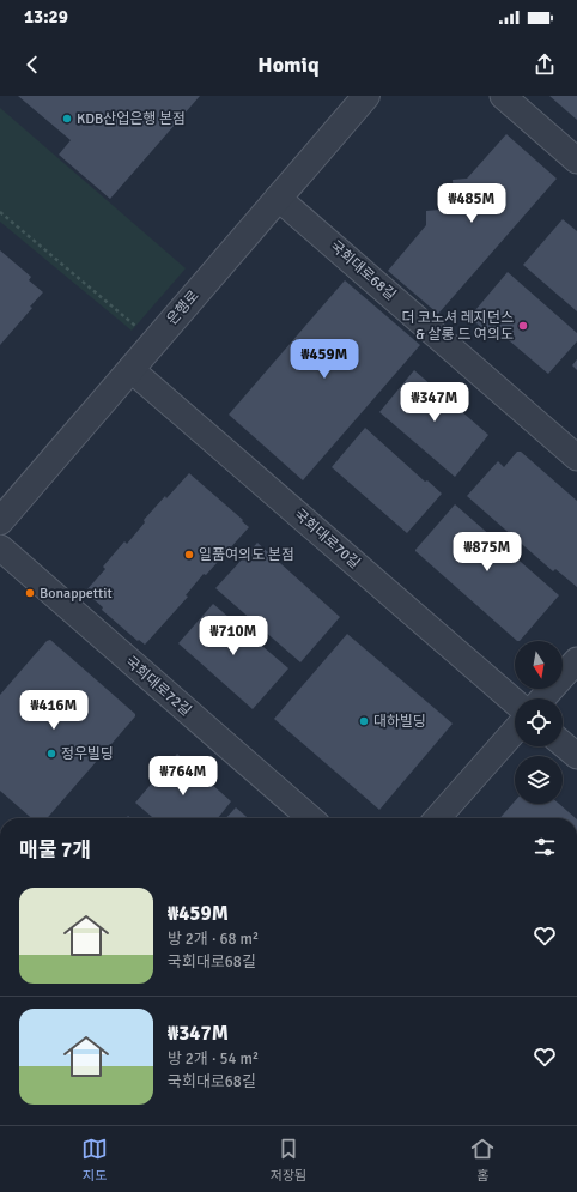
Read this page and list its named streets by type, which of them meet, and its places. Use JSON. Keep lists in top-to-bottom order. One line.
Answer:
{"streets":{"street":["국회대로68길","은행로","국회대로70길","국회대로72길"]},"crossings":[["국회대로68길","은행로"],["은행로","국회대로70길"]],"places":["KDB산업은행 본점","더 코노셔 레지던스 & 살롱 드 여의도","일품여의도 본점","Bonappettit","대하빌딩","정우빌딩"],"north":"bottom","page":{"status":"13:29","header":"Homiq","price":["₩485M","₩459M","₩347M","₩875M","₩710M","₩416M","₩764M"],"heading":"매물 7개","list":[{"name":"₩459M","note":"방 2개 · 68 m² · 국회대로68길"},{"name":"₩347M","note":"방 2개 · 54 m² · 국회대로68길"}],"tabs":["지도","저장됨","홈"]}}
